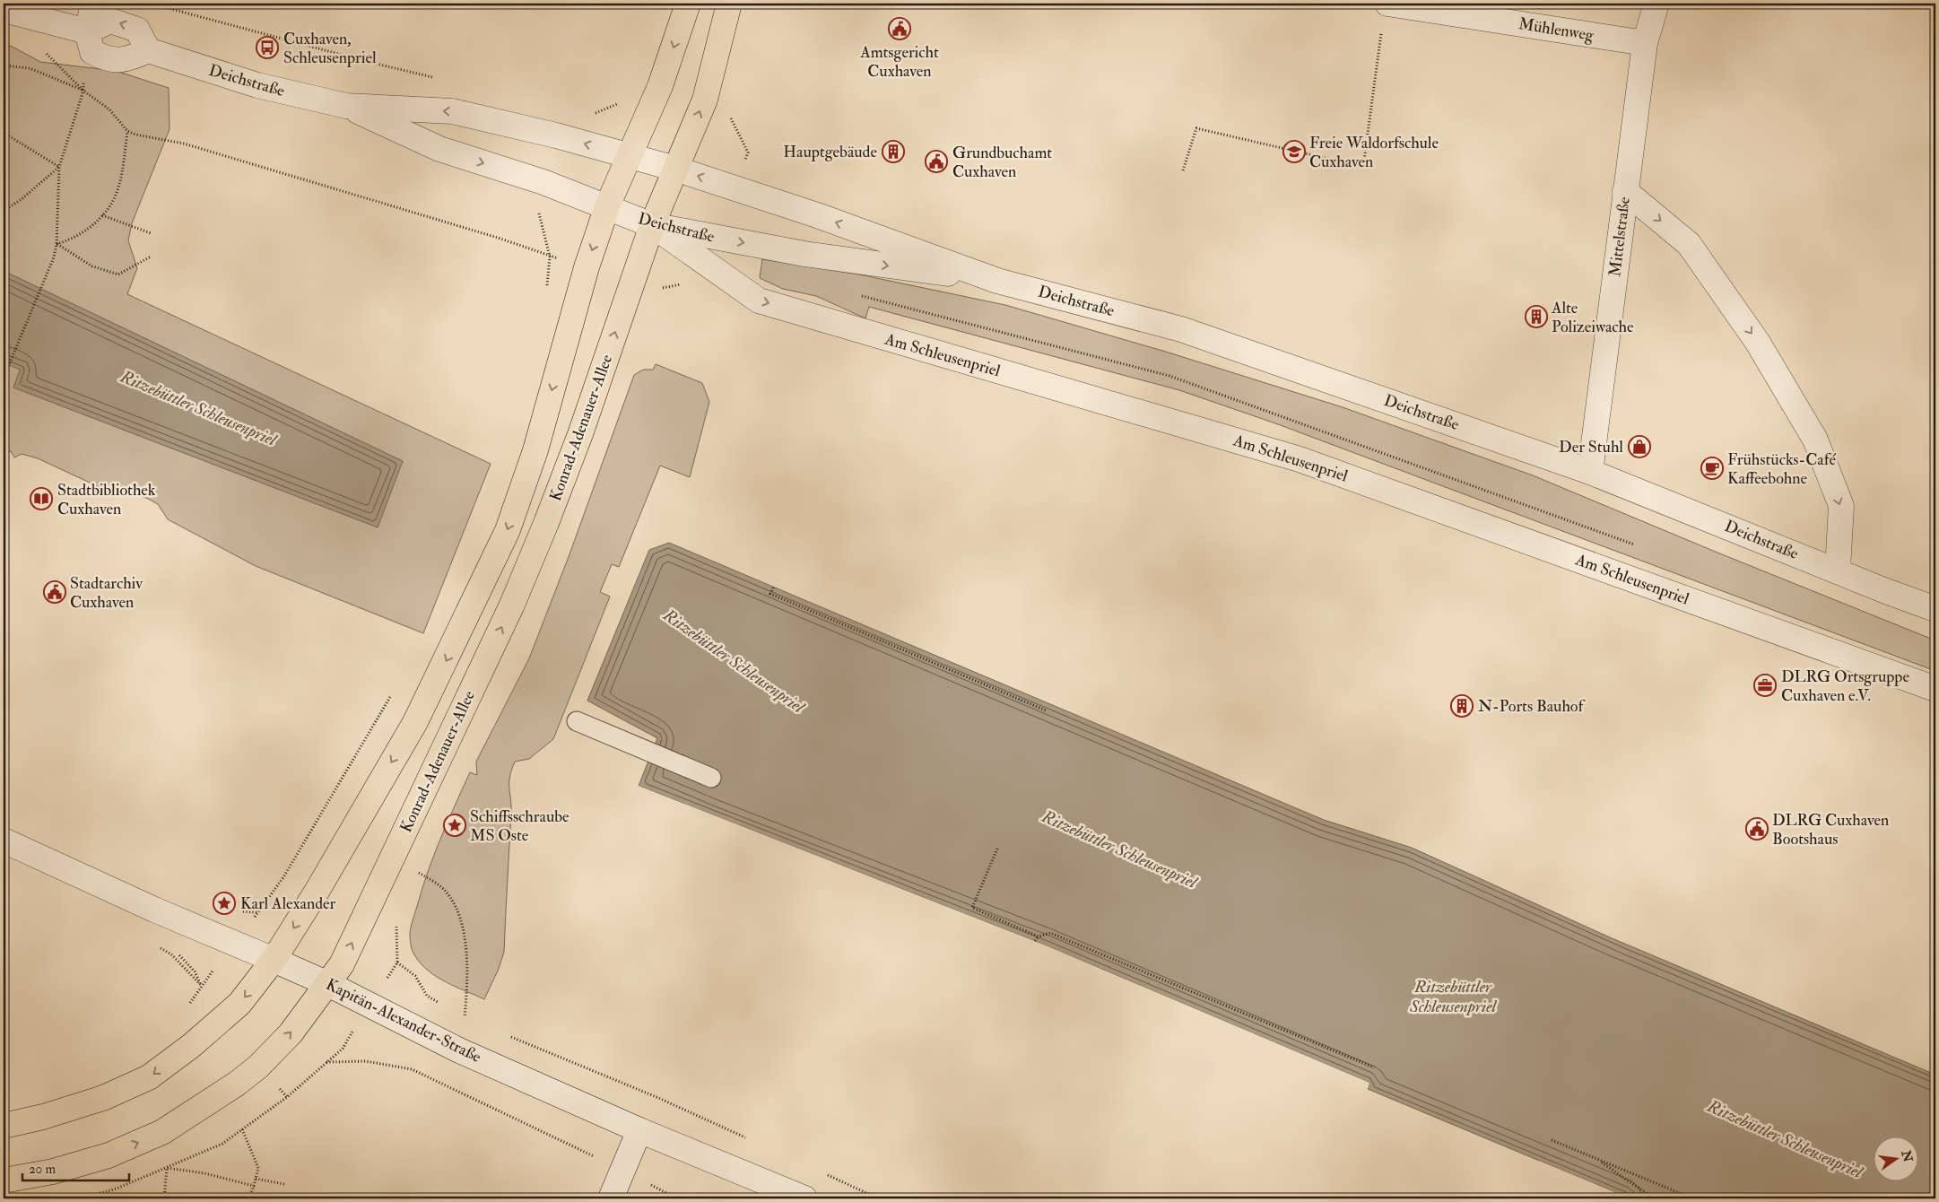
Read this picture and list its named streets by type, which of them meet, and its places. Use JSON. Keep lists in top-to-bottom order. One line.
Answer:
{"streets":{"main road":["Konrad-Adenauer-Allee"],"street":["Mühlenweg","Deichstraße","Mittelstraße","Am Schleusenpriel","Kapitän-Alexander-Straße"]},"crossings":[["Mühlenweg","Mittelstraße"],["Deichstraße","Mittelstraße"],["Deichstraße","Am Schleusenpriel"],["Deichstraße","Konrad-Adenauer-Allee"],["Am Schleusenpriel","Konrad-Adenauer-Allee"],["Konrad-Adenauer-Allee","Kapitän-Alexander-Straße"]],"one_way":["Am Schleusenpriel"],"water":["Ritzebüttler Schleusenpriel"],"places":{"public building":["Amtsgericht Cuxhaven","Grundbuchamt Cuxhaven","Stadtarchiv Cuxhaven","DLRG Cuxhaven Bootshaus"],"bus stop":["Cuxhaven, Schleusenpriel"],"building":["Hauptgebäude","Alte Polizeiwache","N-Ports Bauhof"],"school or university":["Freie Waldorfschule Cuxhaven"],"shop":["Der Stuhl"],"cafe":["Frühstücks-Café Kaffeebohne"],"library":["Stadtbibliothek Cuxhaven"],"office":["DLRG Ortsgruppe Cuxhaven e.V."],"place":["Schiffsschraube MS Oste","Karl Alexander"]},"scale_bar":"20 m","north":"right"}
